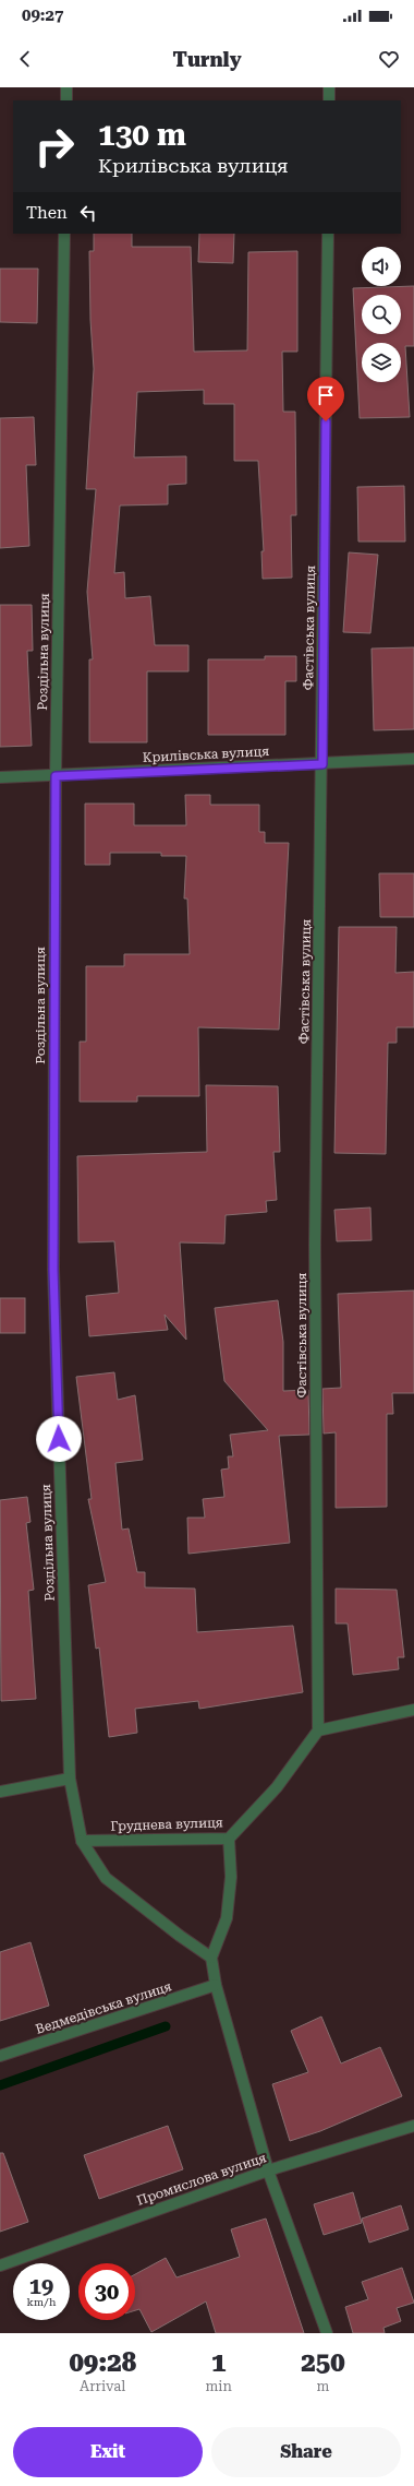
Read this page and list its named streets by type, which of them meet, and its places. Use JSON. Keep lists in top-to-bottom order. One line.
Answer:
{"streets":{"street":["Фастівська вулиця","Роздільна вулиця","Крилівська вулиця","Груднева вулиця","Ведмедівська вулиця","Промислова вулиця"]},"crossings":[["Фастівська вулиця","Крилівська вулиця"],["Фастівська вулиця","Груднева вулиця"],["Роздільна вулиця","Крилівська вулиця"]],"page":{"status":"09:27","header":"Turnly","turn":["130 m","Крилівська вулиця"],"then":"Then","speed":"19 km/h","limit":"30","eta":["09:28","Arrival","1","min","250","m"],"buttons":["Exit","Share"]}}
